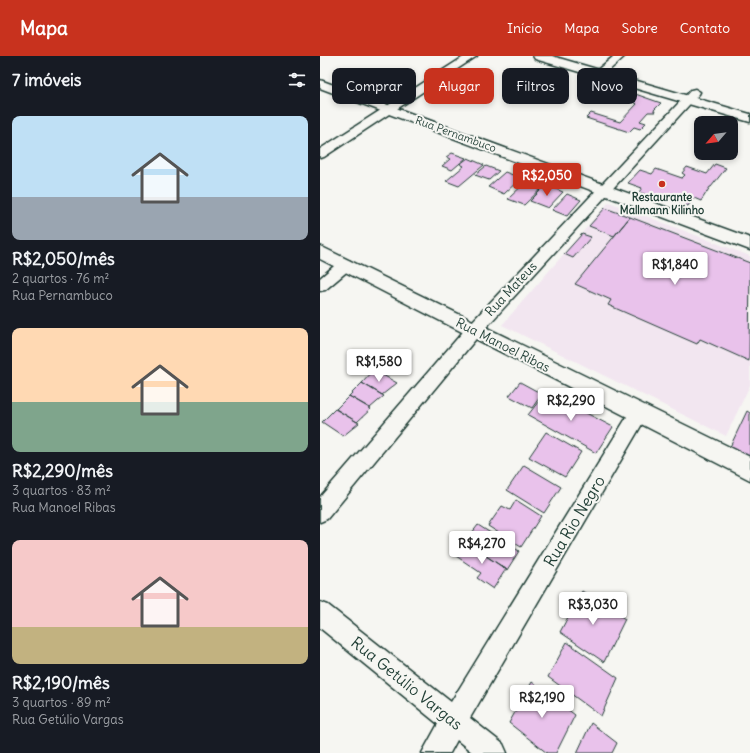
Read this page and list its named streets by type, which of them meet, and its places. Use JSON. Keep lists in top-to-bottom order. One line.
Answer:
{"streets":{"street":["Rua Pernambuco","Rua Mateus","Rua Manoel Ribas","Rua Rio Negro","Rua Getúlio Vargas"]},"crossings":[["Rua Pernambuco","Rua Mateus"],["Rua Mateus","Rua Manoel Ribas"],["Rua Manoel Ribas","Rua Rio Negro"],["Rua Rio Negro","Rua Getúlio Vargas"]],"places":["Restaurante Mallmann Kilinho"],"north":"bottom left","page":{"header":"Mapa","nav":["Início","Mapa","Sobre","Contato"],"heading":"7 imóveis","chip":["Comprar","Alugar","Filtros","Novo"],"list":[{"name":"R$2,050/mês","note":"2 quartos · 76 m² · Rua Pernambuco"},{"name":"R$2,290/mês","note":"3 quartos · 83 m² · Rua Manoel Ribas"},{"name":"R$2,190/mês","note":"3 quartos · 89 m² · Rua Getúlio Vargas"}],"price":["R$2,050","R$1,840","R$1,580","R$2,290","R$4,270","R$3,030","R$2,190"]}}
